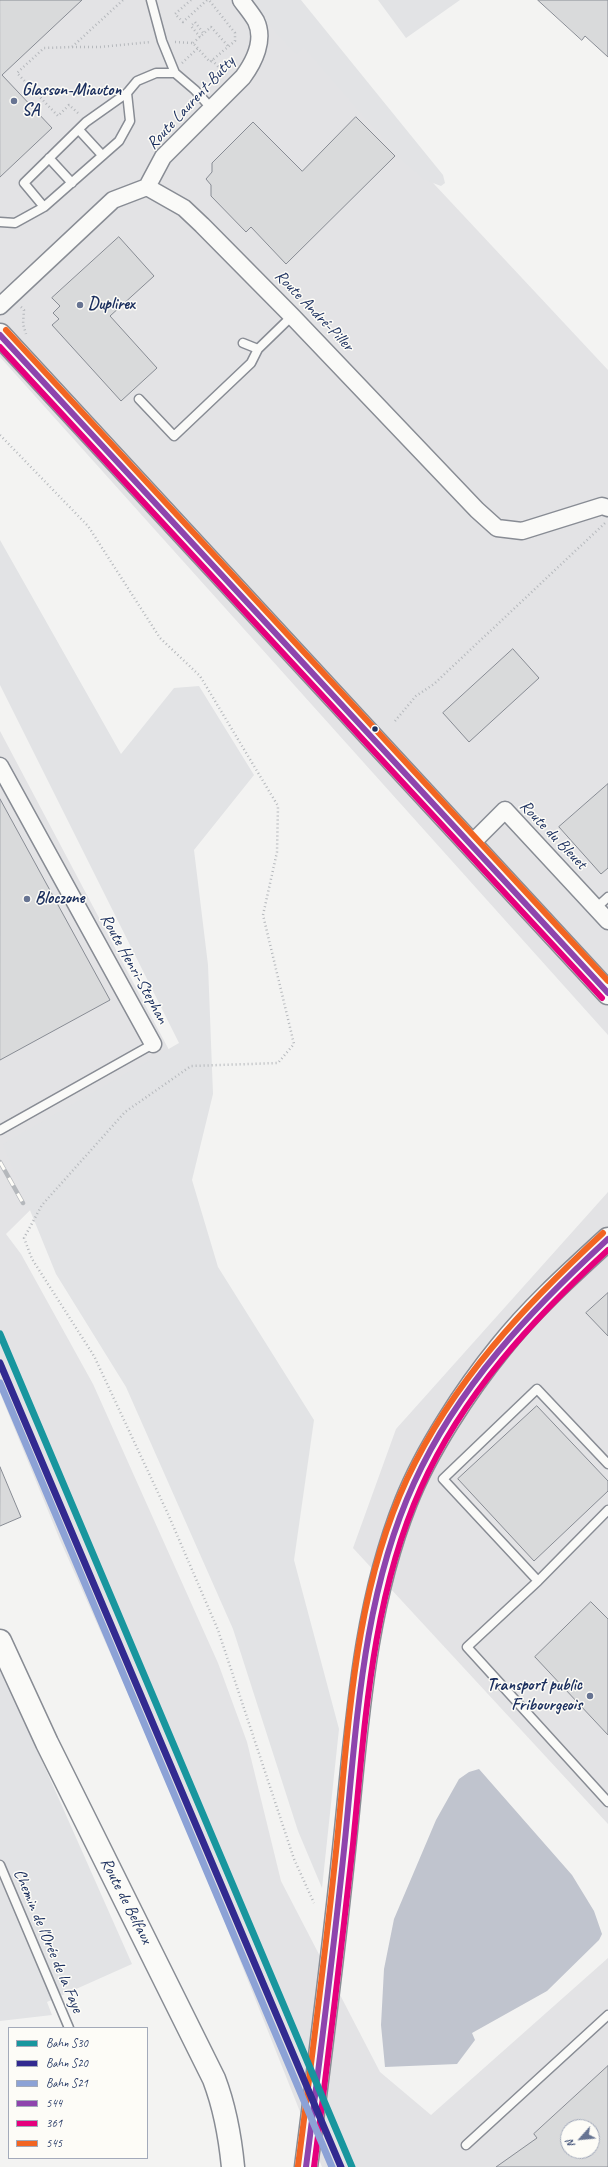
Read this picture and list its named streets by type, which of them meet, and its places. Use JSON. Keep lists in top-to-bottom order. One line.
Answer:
{"streets":{"main road":["Route de Belfaux"],"street":["Route Laurent-Butty","Route André-Piller","Route du Bleuet","Route Henri-Stephan"],"lane":["Chemin de l'Orée de la Faye"]},"crossings":[["Route Laurent-Butty","Route André-Piller"]],"places":["Glasson-Miauton SA","Duplirex","Bloczone","Transport public Fribourgeois"],"lines":["transit line 545","transit line 544","transit line 361","rail line S30","rail line S20","rail line S21"],"legend":["Bahn S30","Bahn S20","Bahn S21","544","361","545"],"north":"bottom left"}
